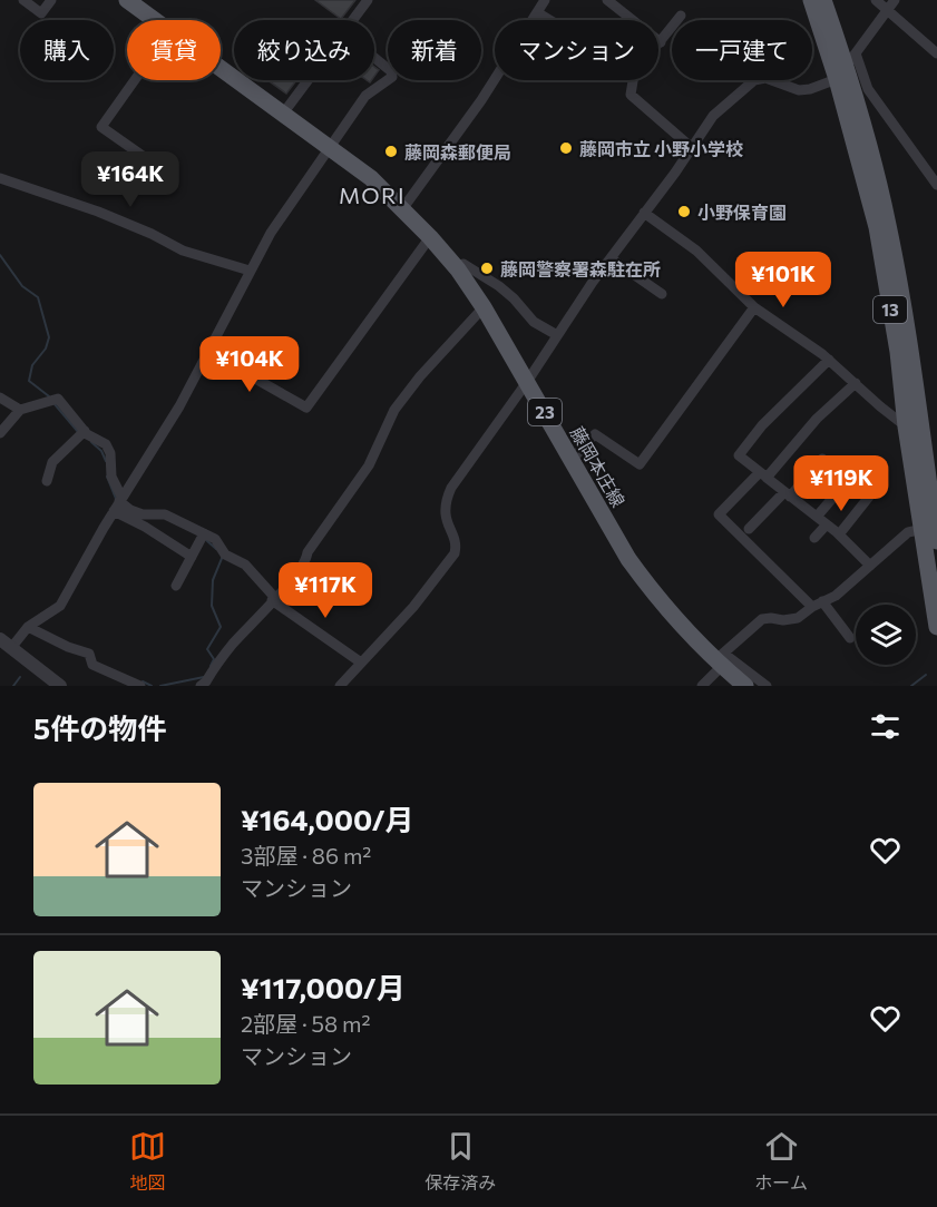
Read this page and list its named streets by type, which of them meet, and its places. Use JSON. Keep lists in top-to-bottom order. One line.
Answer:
{"streets":{"main road":["13","23","藤岡本庄線"]},"districts":["MORI"],"places":["藤岡市立 小野小学校","藤岡森郵便局","小野保育園","藤岡警察署森駐在所"],"page":{"chip":["購入","賃貸","絞り込み","新着","マンション","一戸建て"],"price":["¥164K","¥101K","¥104K","¥119K","¥117K"],"heading":"5件の物件","list":[{"name":"¥164,000/月","note":"3部屋 · 86 m² · マンション"},{"name":"¥117,000/月","note":"2部屋 · 58 m² · マンション"}],"tabs":["地図","保存済み","ホーム"]}}
